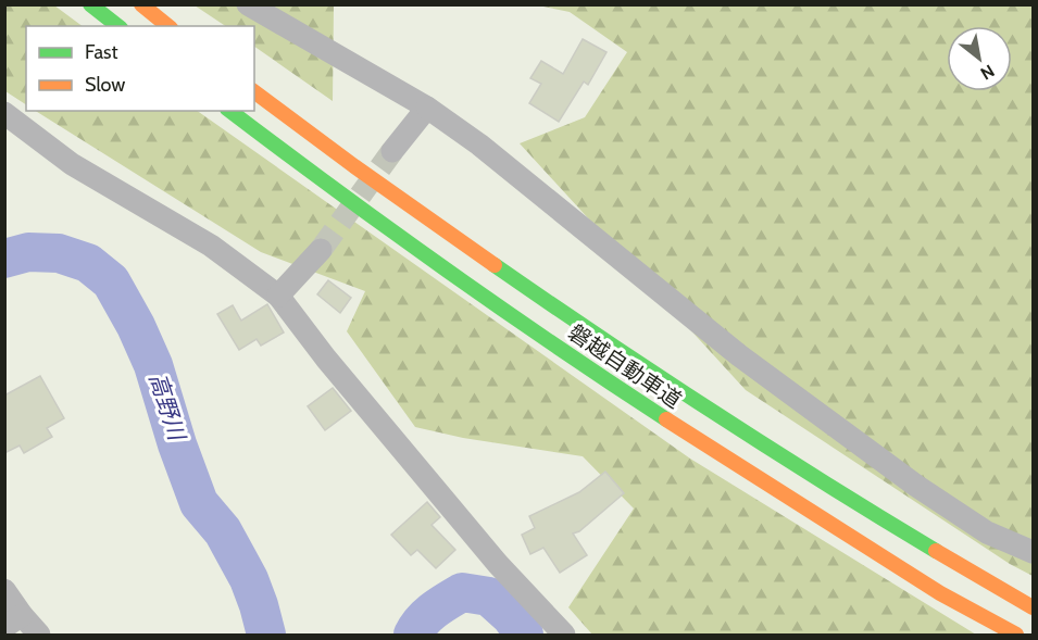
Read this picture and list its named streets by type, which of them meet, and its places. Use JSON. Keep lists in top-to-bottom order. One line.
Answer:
{"streets":{"highway":["磐越自動車道"]},"water":["高野川"],"legend":["Fast","Slow"],"north":"bottom right"}
